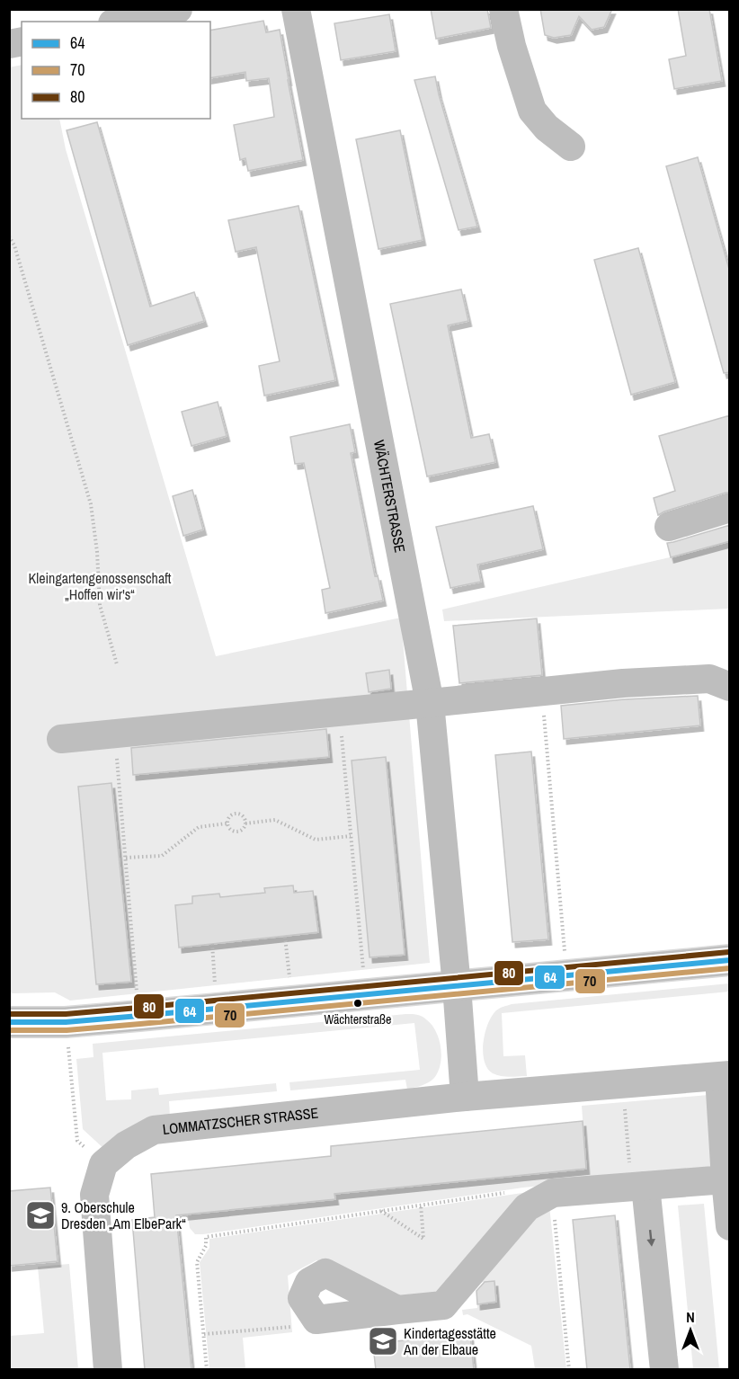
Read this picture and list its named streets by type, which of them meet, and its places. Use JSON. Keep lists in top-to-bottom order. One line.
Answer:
{"streets":{"street":["WÄCHTERSTRASSE","LOMMATZSCHER STRASSE"]},"parks":["Kleingartengenossenschaft „Hoffen wir's“"],"places":{"other":["Wächterstraße"],"school or university":["9. Oberschule Dresden „Am ElbePark“","Kindertagesstätte An der Elbaue"]},"lines":["transit line 80","transit line 64","transit line 70"],"legend":["64","70","80"],"north":"top"}
